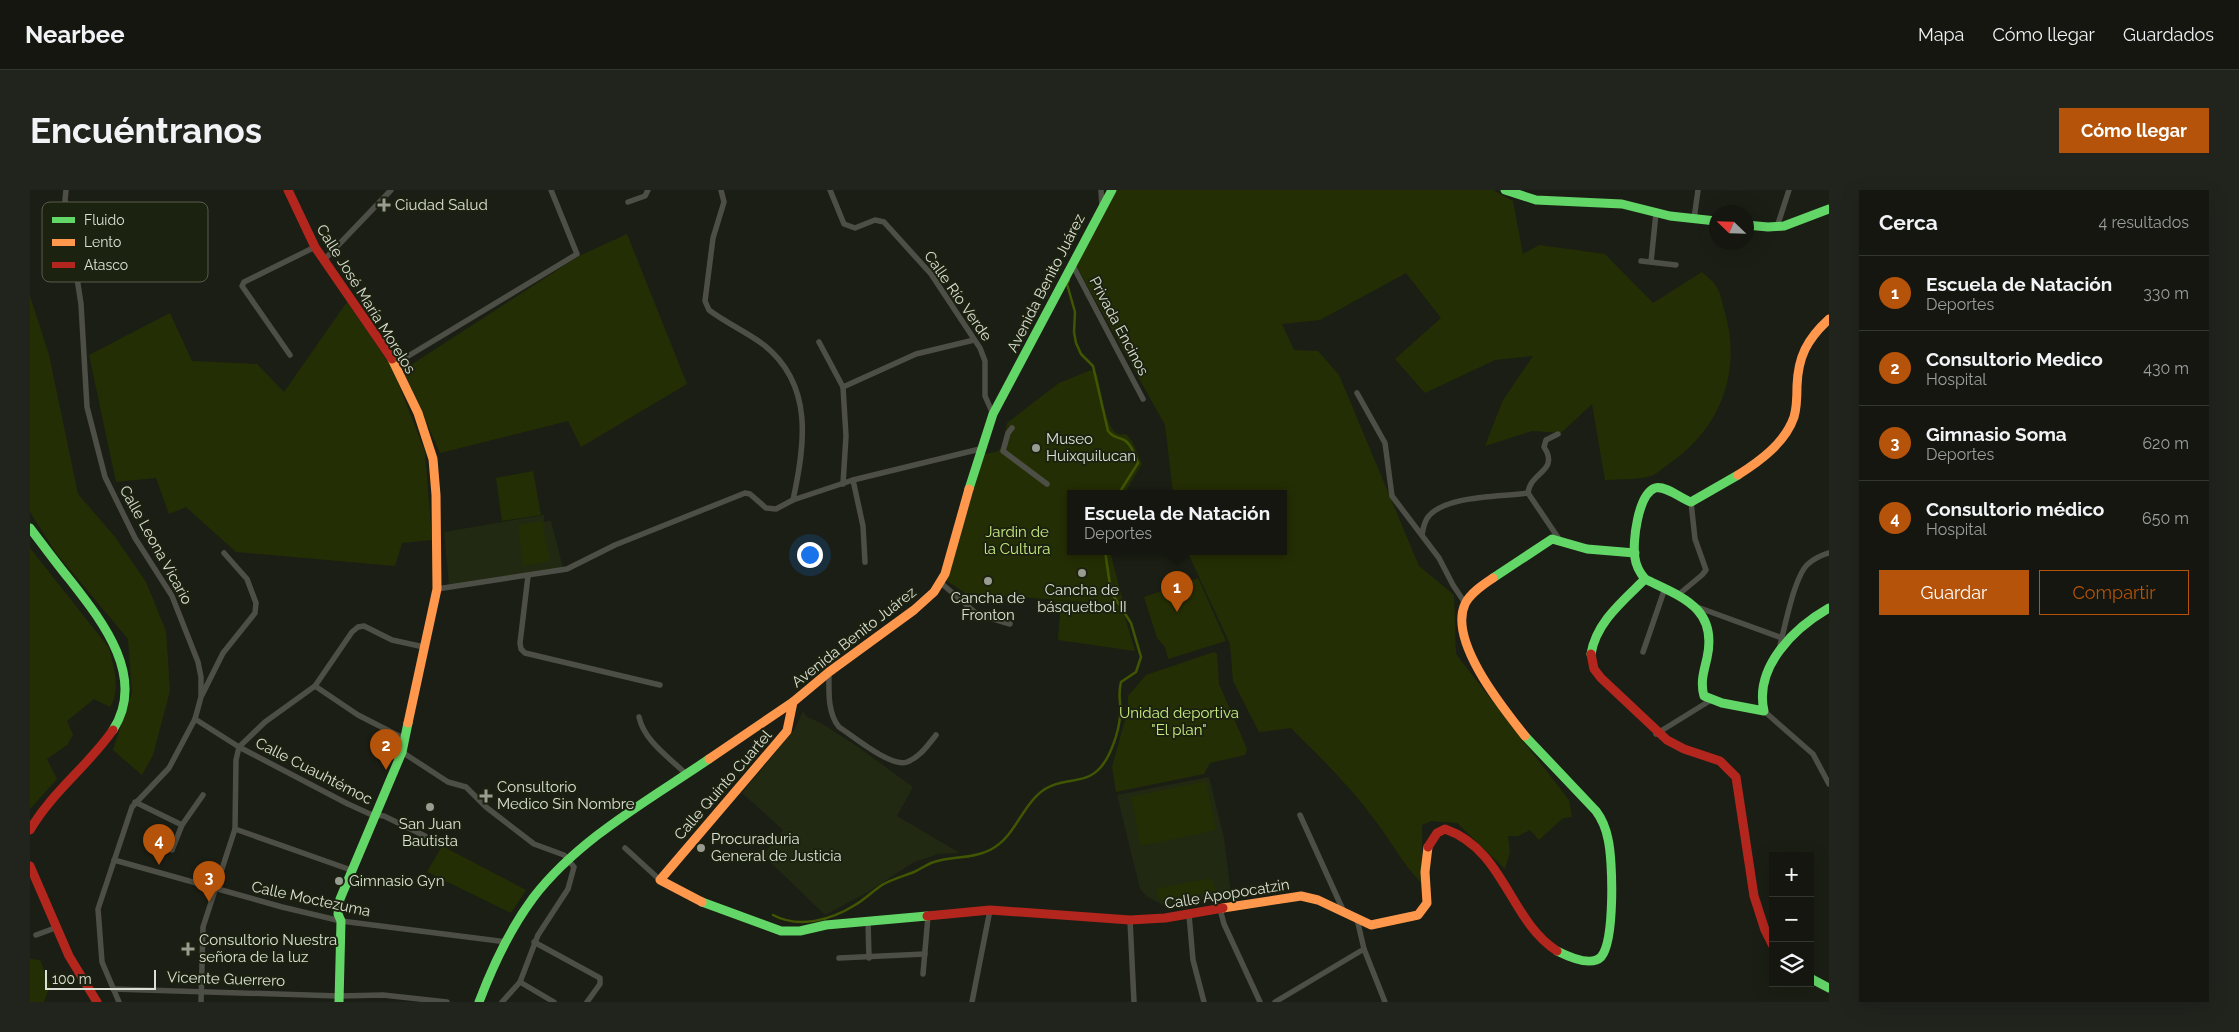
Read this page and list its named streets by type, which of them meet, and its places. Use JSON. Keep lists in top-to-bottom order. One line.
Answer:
{"streets":{"main road":["Avenida Benito Juárez","Calle José María Morelos","Calle Quinto Cuartel","Calle Apopocatzin"],"street":["Calle Río Verde","Privada Encinos","Calle Leona Vicario","Calle Cuauhtémoc","Calle Moctezuma","Vicente Guerrero"]},"crossings":[["Avenida Benito Juárez","Calle Río Verde"],["Avenida Benito Juárez","Privada Encinos"],["Avenida Benito Juárez","Calle Quinto Cuartel"],["Avenida Benito Juárez","Calle Moctezuma"],["Calle José María Morelos","Calle Cuauhtémoc"],["Calle José María Morelos","Calle Moctezuma"],["Calle José María Morelos","Vicente Guerrero"],["Calle Leona Vicario","Calle Cuauhtémoc"],["Calle Leona Vicario","Calle Moctezuma"],["Calle Leona Vicario","Vicente Guerrero"],["Calle Quinto Cuartel","Calle Apopocatzin"]],"parks":["Jardin de la Cultura","Unidad deportiva \"El plan\""],"places":{"health":["Ciudad Salud","Consultorio Medico Sin Nombre","Consultorio Nuestra señora de la luz"],"other":["Museo Huixquilucan","Cancha de básquetbol II","Cancha de Fronton","San Juan Bautista","Procuraduria General de Justicia","Gimnasio Gyn"]},"legend":["Fluido","Lento","Atasco"],"scale_bar":"100 m","north":"top left","page":{"header":"Nearbee","nav":["Mapa","Cómo llegar","Guardados"],"buttons":["Cómo llegar",["Guardar","Compartir"]],"title":"Encuéntranos","heading":["Cerca","4 resultados"],"list":[{"mark":"1","name":"Escuela de Natación","note":"Deportes","value":"330 m"},{"mark":"2","name":"Consultorio Medico","note":"Hospital","value":"430 m"},{"mark":"3","name":"Gimnasio Soma","note":"Deportes","value":"620 m"},{"mark":"4","name":"Consultorio médico","note":"Hospital","value":"650 m"}],"popup":["Escuela de Natación","Deportes"],"pins":["1","2","4","3"],"map_buttons":["+","−"],"scale":"100 m"}}
